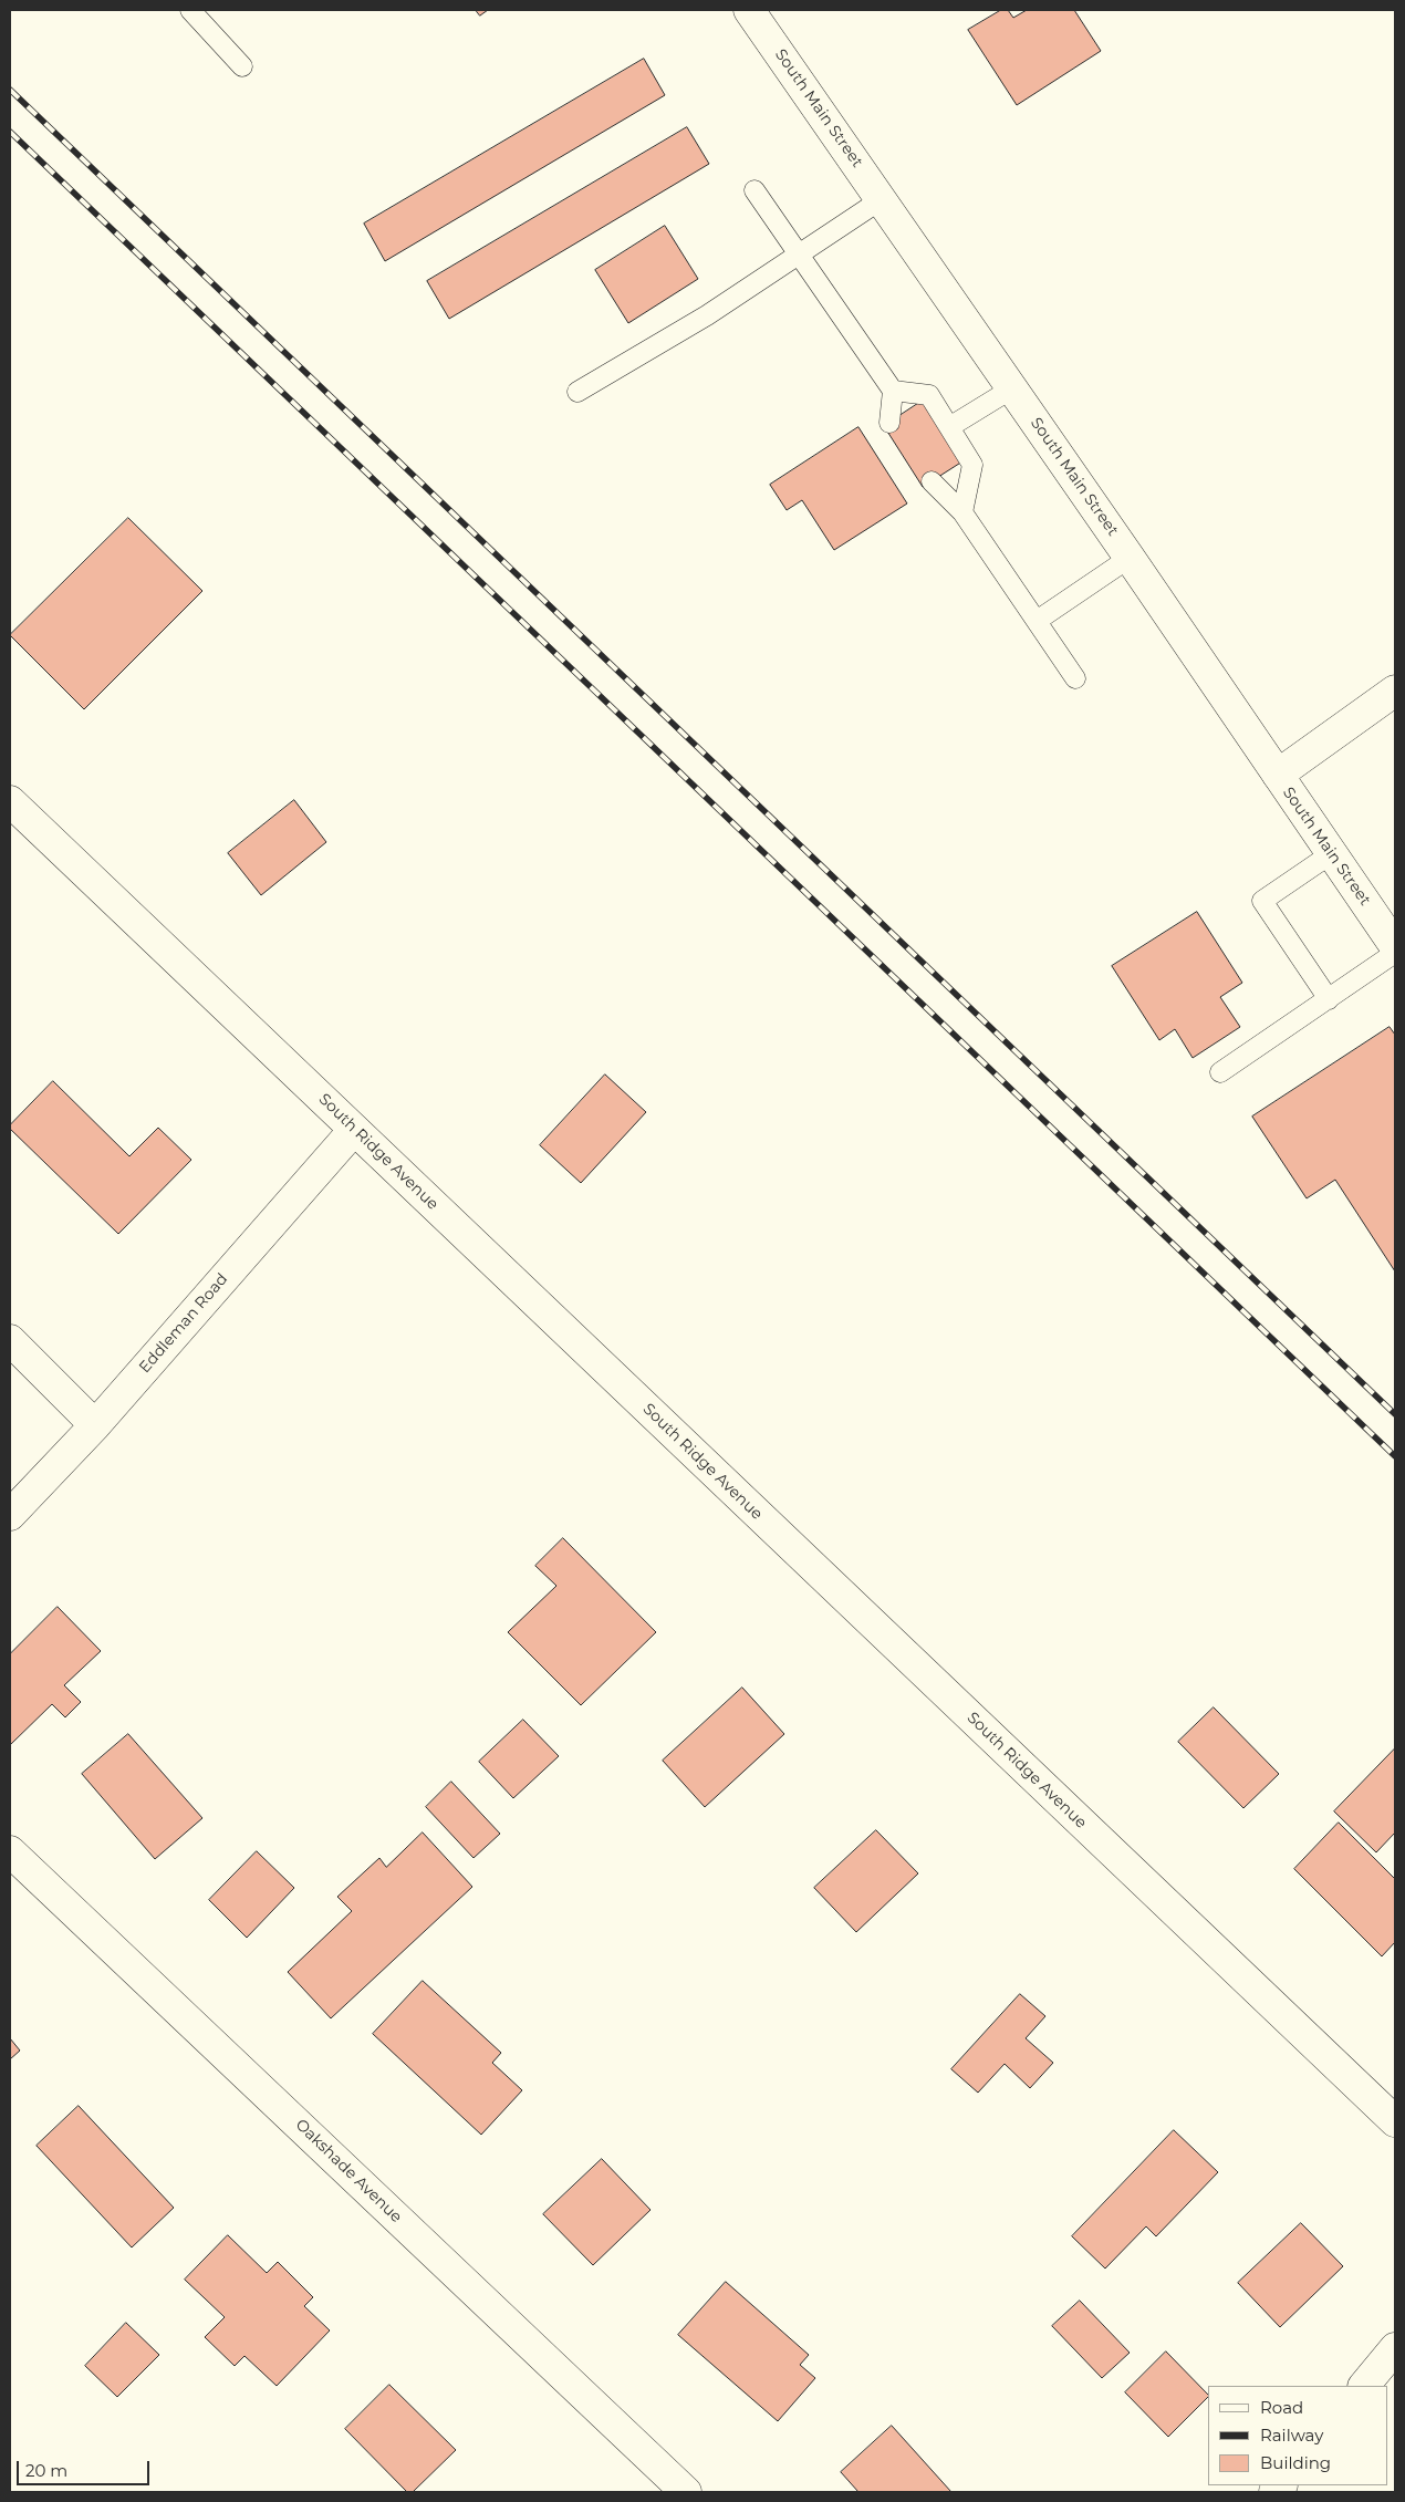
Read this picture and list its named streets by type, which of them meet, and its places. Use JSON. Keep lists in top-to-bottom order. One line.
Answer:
{"streets":{"street":["South Main Street","South Ridge Avenue","Eddleman Road","Oakshade Avenue"]},"crossings":[["South Ridge Avenue","Eddleman Road"]],"legend":["Road","Railway","Building"],"scale_bar":"20 m"}
